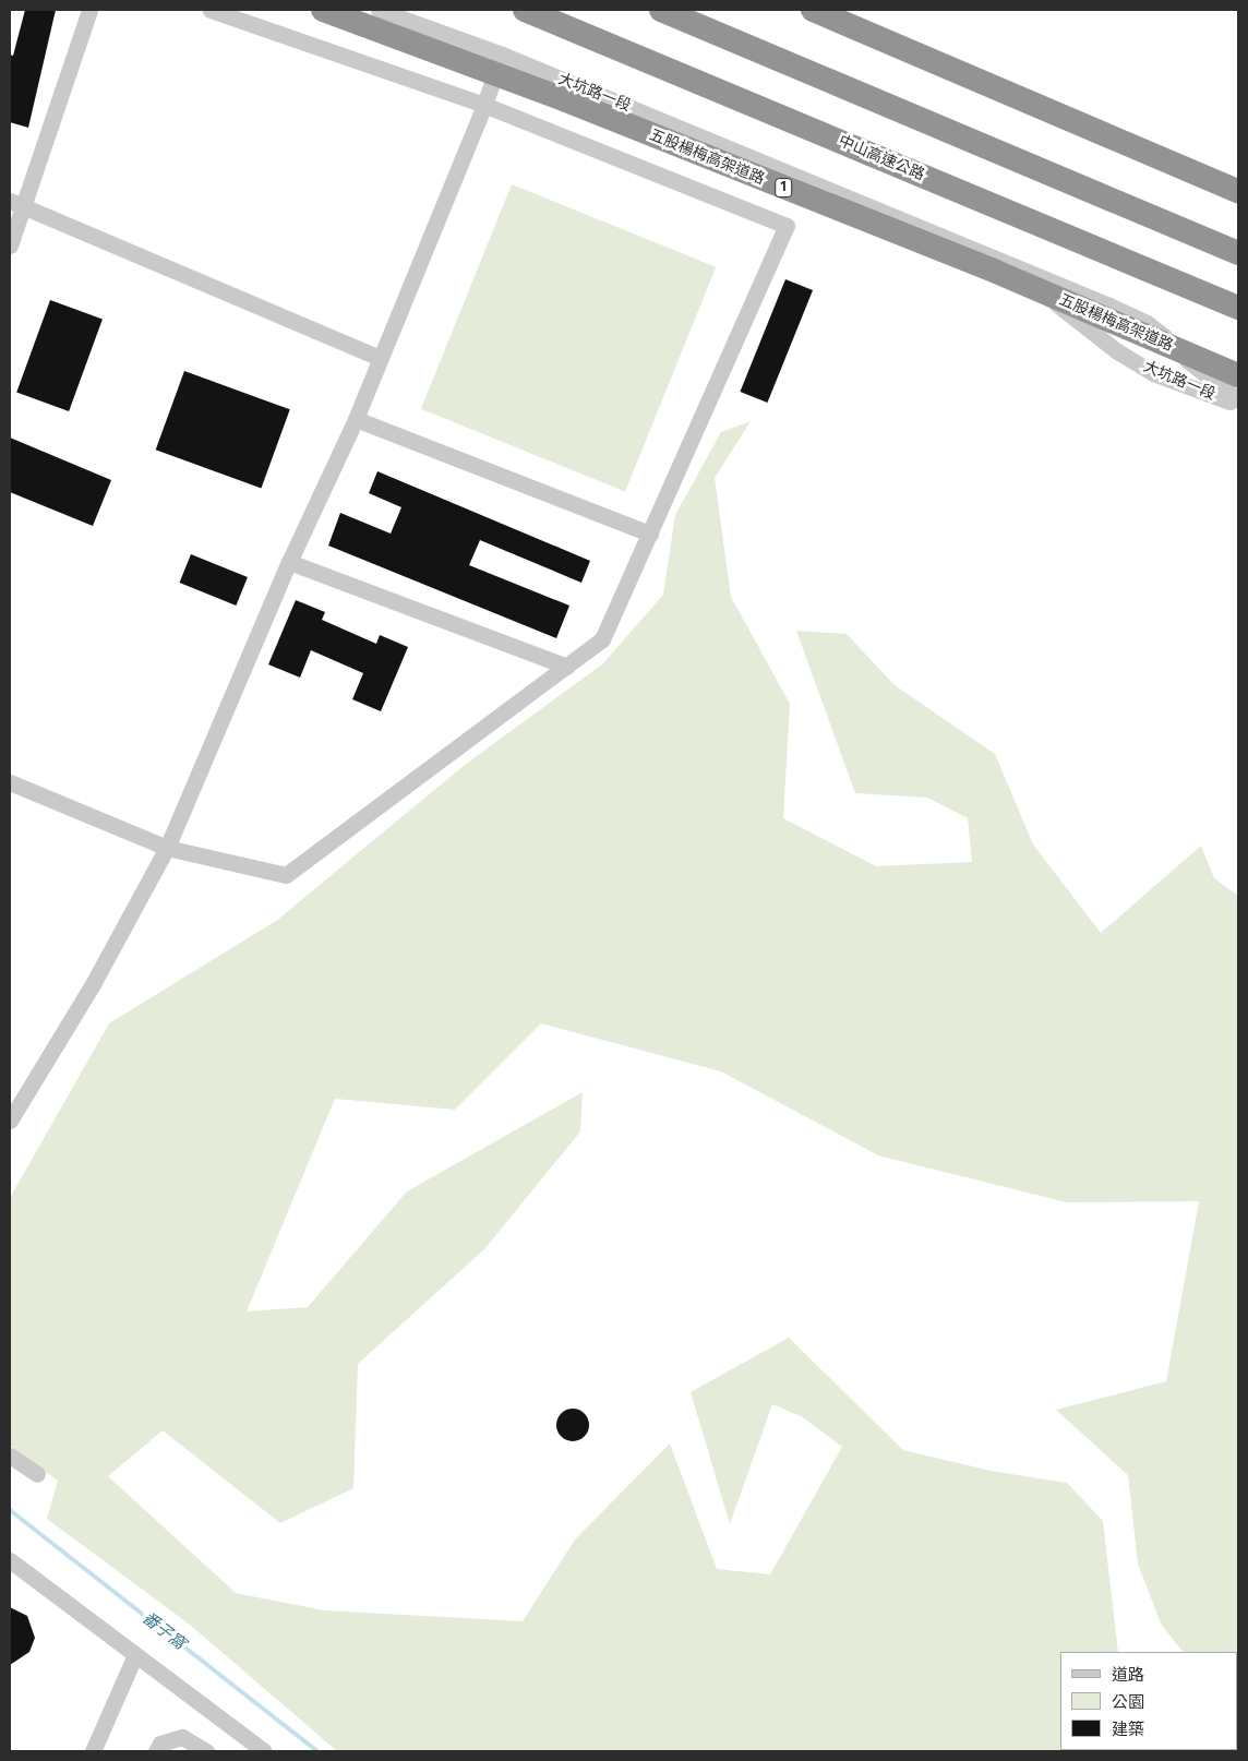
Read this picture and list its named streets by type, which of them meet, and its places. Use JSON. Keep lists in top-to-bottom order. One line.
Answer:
{"streets":{"highway":["五股楊梅高架道路","中山高速公路","1"],"street":["大坑路一段"]},"water":["番子窩"],"legend":["道路","公園","建築"]}
